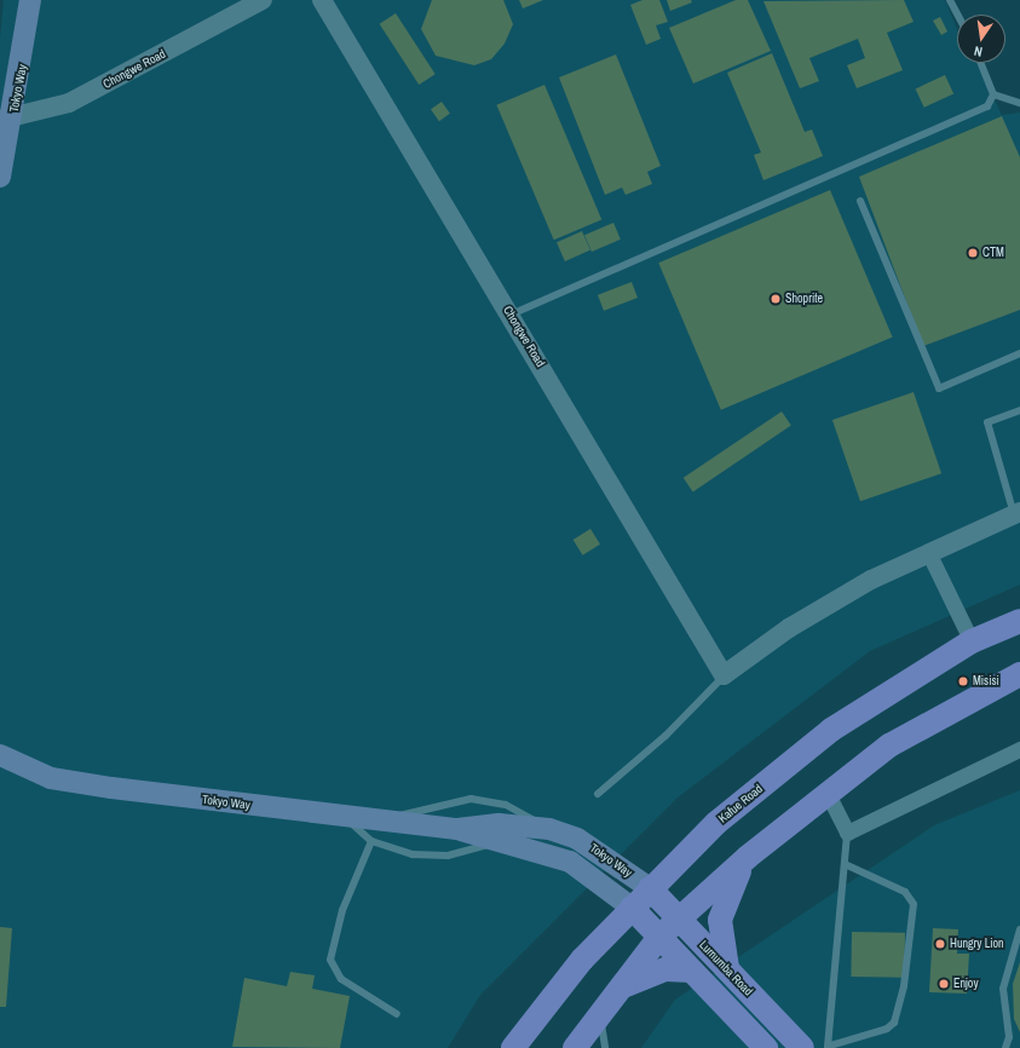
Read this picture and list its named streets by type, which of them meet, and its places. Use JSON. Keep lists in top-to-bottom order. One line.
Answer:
{"streets":{"main road":["Tokyo Way","Kafue Road","Lumumba Road"],"street":["Chongwe Road"]},"crossings":[["Chongwe Road","Tokyo Way"],["Tokyo Way","Kafue Road"],["Tokyo Way","Lumumba Road"],["Kafue Road","Lumumba Road"]],"places":["CTM","Shoprite","Misisi","Hungry Lion","Enjoy"],"north":"bottom"}
